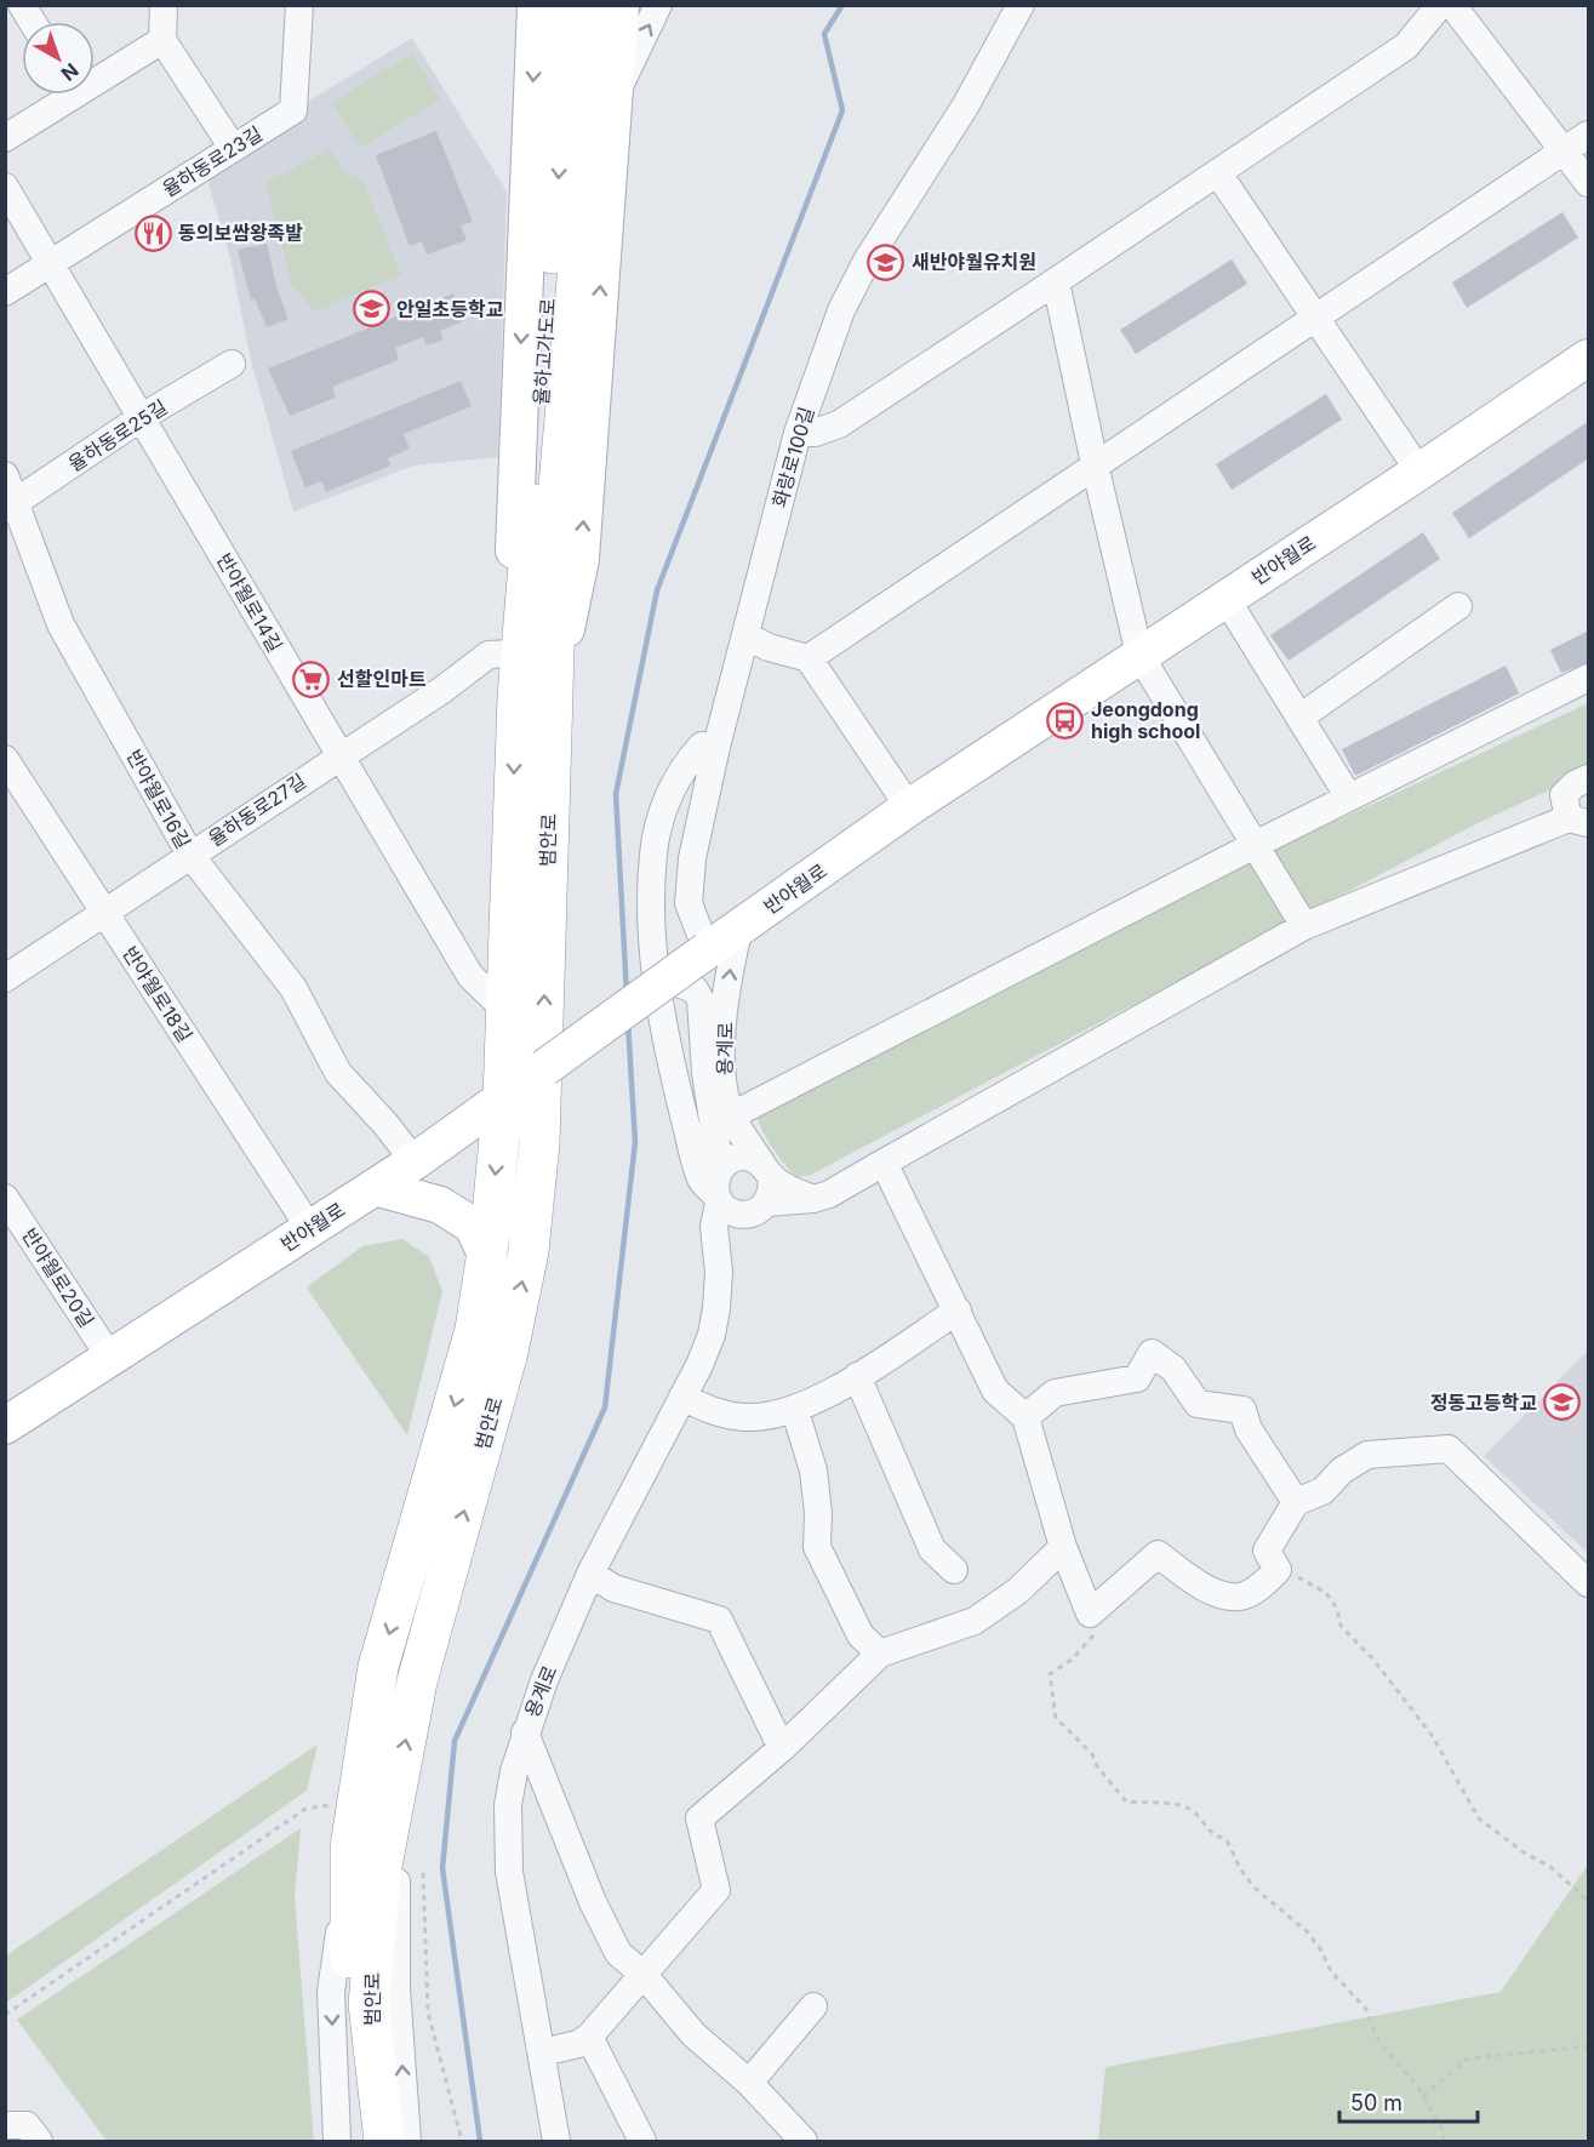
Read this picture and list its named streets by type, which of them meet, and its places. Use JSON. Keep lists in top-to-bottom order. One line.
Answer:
{"streets":{"highway":["율하고가도로","범안로"],"main road":["반야월로"],"street":["율하동로23길","율하동로25길","화랑로100길","반야월로14길","반야월로16길","율하동로27길","반야월로18길","용계로","반야월로20길"]},"crossings":[["율하동로23길","반야월로14길"],["율하고가도로","범안로"],["율하동로25길","반야월로14길"],["율하동로25길","반야월로16길"],["화랑로100길","반야월로"],["반야월로","반야월로16길"],["반야월로","범안로"],["반야월로","반야월로18길"],["반야월로","용계로"],["반야월로","반야월로20길"],["반야월로14길","율하동로27길"],["반야월로14길","범안로"],["반야월로16길","율하동로27길"],["율하동로27길","반야월로18길"]],"places":{"restaurant":["동의보쌈왕족발"],"school or university":["새반야월유치원","안일초등학교","정동고등학교"],"supermarket":["선할인마트"],"bus stop":["Jeongdong high school"]},"scale_bar":"50 m","north":"bottom right"}
